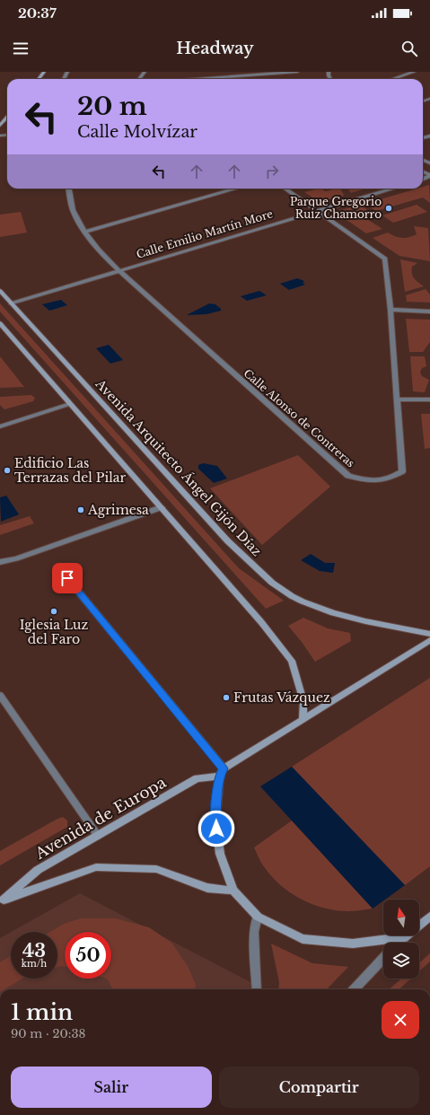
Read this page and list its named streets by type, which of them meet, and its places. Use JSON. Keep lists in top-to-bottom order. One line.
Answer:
{"streets":{"main road":["Avenida Arquitecto Ángel Gijón Díaz","Avenida de Europa"],"street":["Calle Emilio Martín More","Calle Alonso de Contreras"]},"crossings":[["Calle Emilio Martín More","Calle Alonso de Contreras"],["Calle Emilio Martín More","Avenida Arquitecto Ángel Gijón Díaz"]],"places":["Parque Gregorio Ruiz Chamorro","Edificio Las Terrazas del Pilar","Agrimesa","Iglesia Luz del Faro","Frutas Vázquez"],"north":"top","page":{"status":"20:37","header":"Headway","turn":["20 m","Calle Molvízar"],"speed":"43 km/h","limit":"50","heading":["1 min","90 m · 20:38"],"buttons":["Salir","Compartir"]}}
